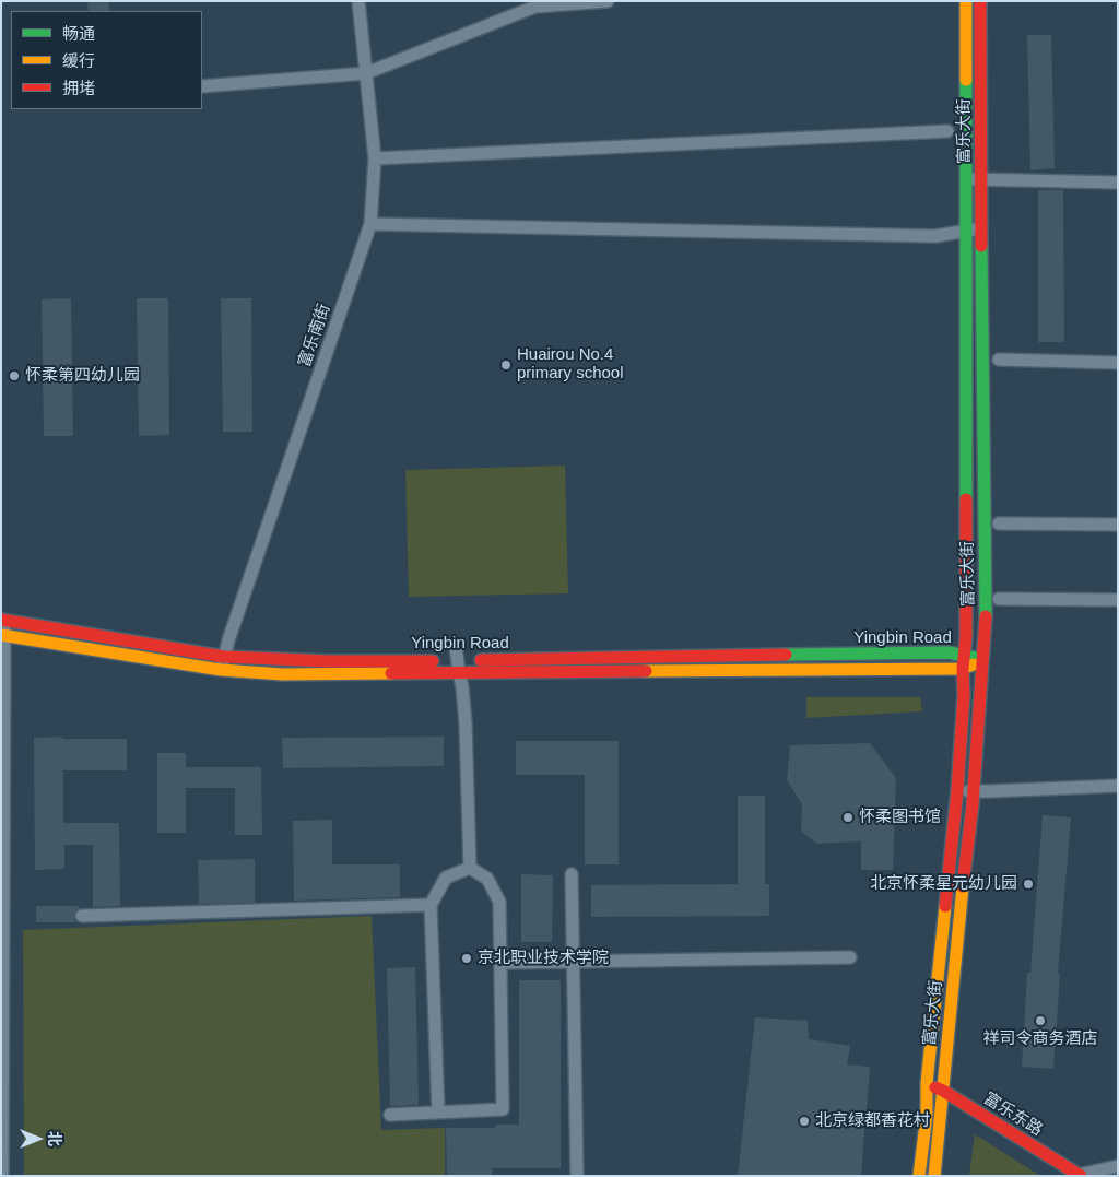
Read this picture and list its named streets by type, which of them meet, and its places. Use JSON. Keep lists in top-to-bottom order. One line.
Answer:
{"streets":{"main road":["富乐大街","Yingbin Road","富乐东路"],"street":["富乐南街"]},"crossings":[["富乐大街","Yingbin Road"],["富乐大街","富乐东路"],["富乐南街","Yingbin Road"]],"places":["Huairou No.4 primary school","怀柔第四幼儿园","怀柔图书馆","北京怀柔星元幼儿园","京北职业技术学院","祥司令商务酒店","北京绿都香花村"],"legend":["畅通","缓行","拥堵"],"north":"right"}
